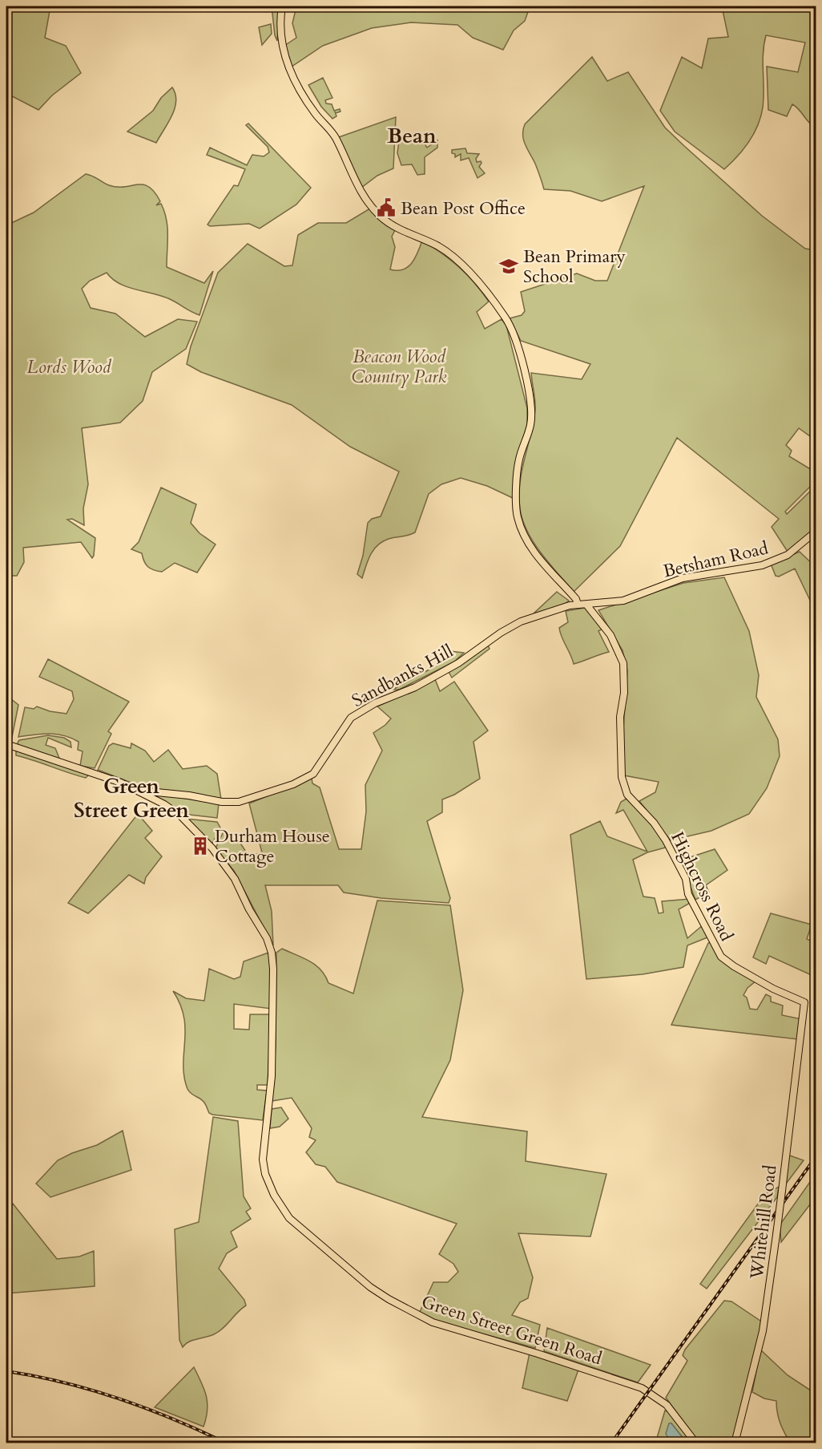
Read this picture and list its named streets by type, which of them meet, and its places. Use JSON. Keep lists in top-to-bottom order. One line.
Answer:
{"streets":{"main road":["Betsham Road","Sandbanks Hill","Highcross Road","Whitehill Road","Green Street Green Road"]},"crossings":[["Betsham Road","Highcross Road"],["Sandbanks Hill","Highcross Road"],["Sandbanks Hill","Green Street Green Road"],["Highcross Road","Whitehill Road"]],"districts":["Bean","Green Street Green"],"parks":["Beacon Wood Country Park","Lords Wood"],"places":{"public building":["Bean Post Office"],"school or university":["Bean Primary School"],"building":["Durham House Cottage"]}}
